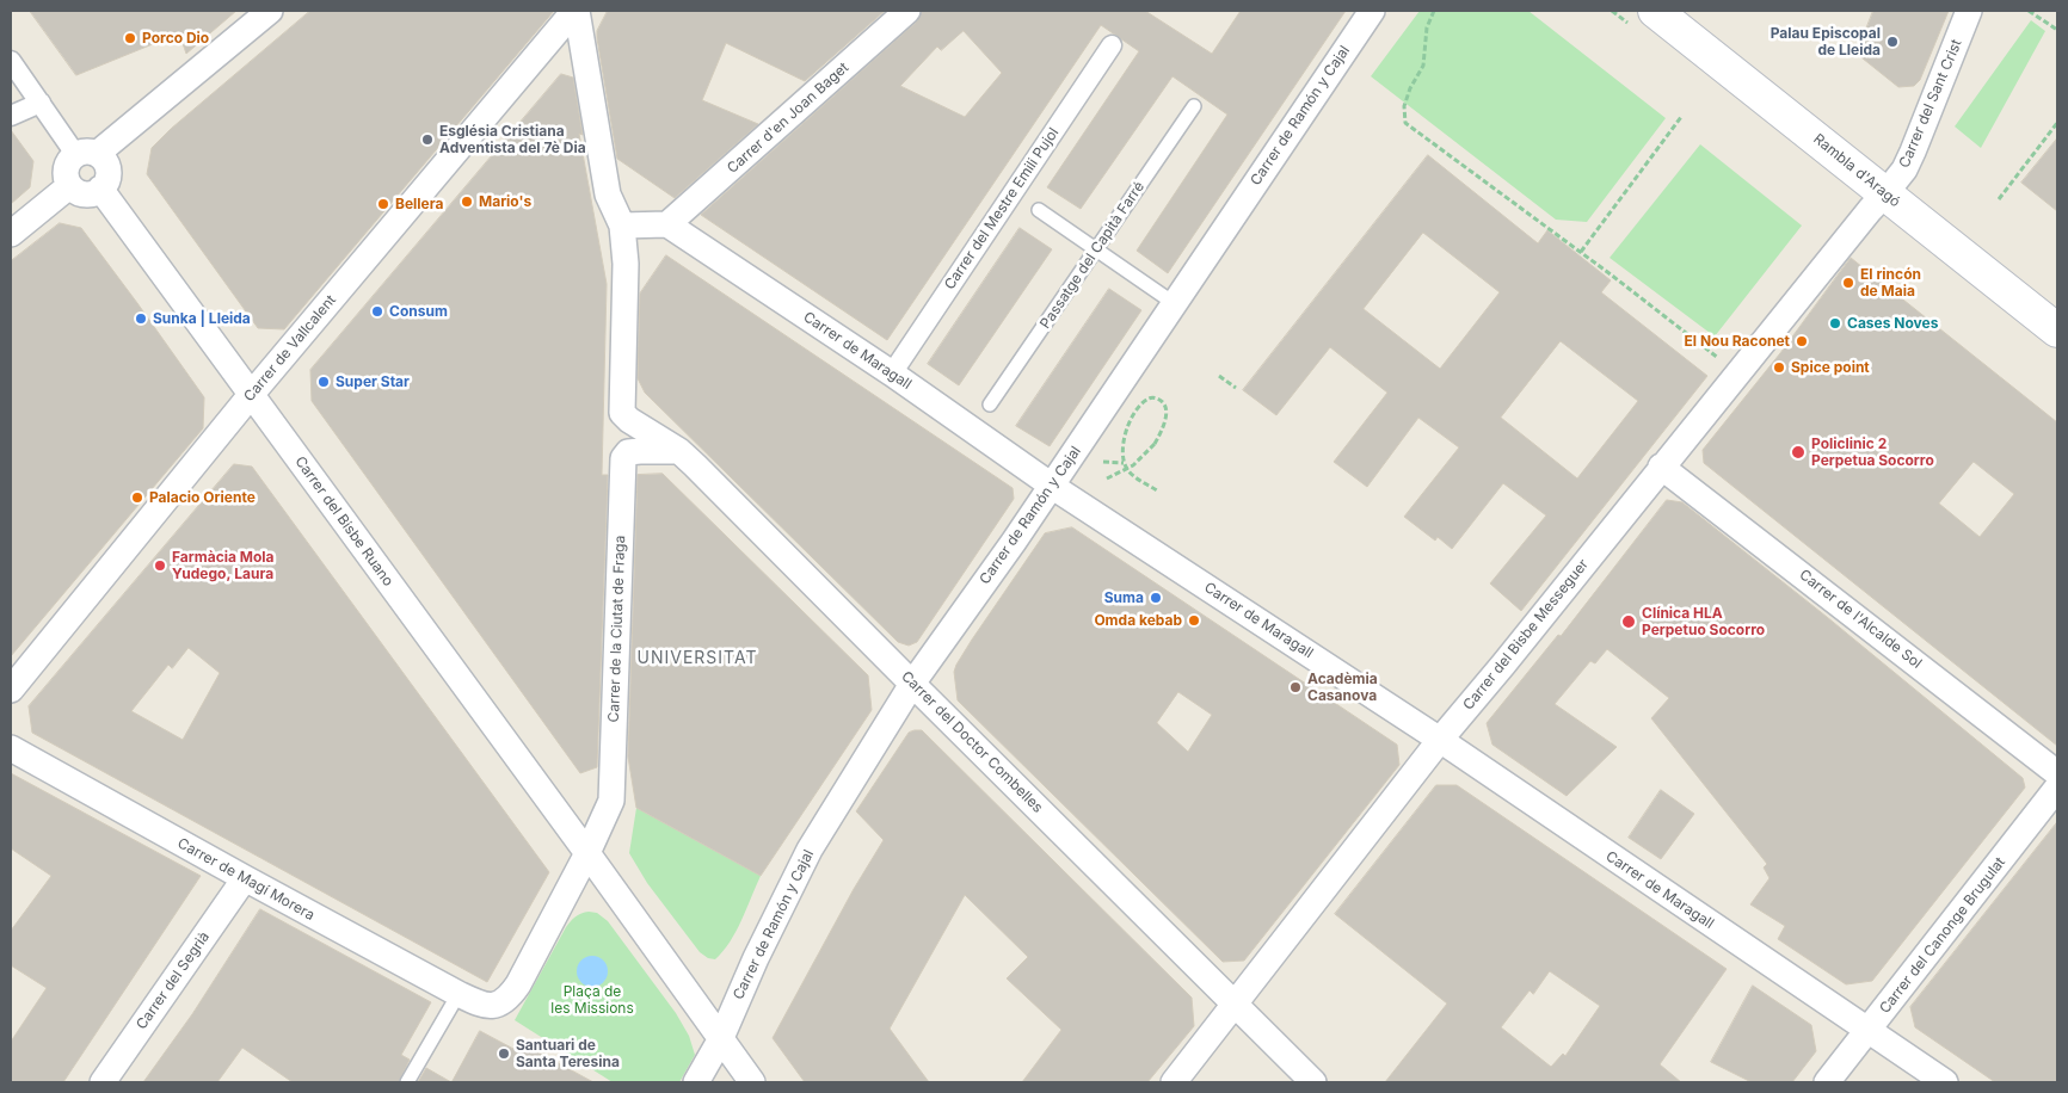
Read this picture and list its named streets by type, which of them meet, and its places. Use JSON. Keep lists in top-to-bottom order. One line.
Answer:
{"streets":{"main road":["Rambla d'Aragó"],"street":["Carrer del Sant Crist","Carrer de Ramón y Cajal","Carrer d'en Joan Baget","Carrer del Mestre Emili Pujol","Carrer de Vallcalent","Carrer de Maragall","Carrer del Bisbe Ruano","Carrer de l'Alcalde Sol","Carrer de la Ciutat de Fraga","Carrer del Bisbe Messeguer","Carrer del Doctor Combelles","Carrer de Magí Morera","Carrer del Canonge Brugulat","Carrer del Segrià"],"lane":["Passatge del Capità Farré"]},"crossings":[["Carrer del Sant Crist","Rambla d'Aragó"],["Carrer del Sant Crist","Carrer del Bisbe Messeguer"],["Carrer de Ramón y Cajal","Carrer de Maragall"],["Carrer de Ramón y Cajal","Carrer del Doctor Combelles"],["Carrer d'en Joan Baget","Carrer de Maragall"],["Rambla d'Aragó","Carrer del Bisbe Messeguer"],["Carrer del Mestre Emili Pujol","Carrer de Maragall"],["Carrer de Vallcalent","Carrer del Bisbe Ruano"],["Carrer de Maragall","Carrer del Bisbe Messeguer"],["Carrer de Maragall","Carrer del Canonge Brugulat"],["Carrer del Bisbe Ruano","Carrer de la Ciutat de Fraga"],["Carrer del Bisbe Ruano","Carrer de Magí Morera"],["Carrer de l'Alcalde Sol","Carrer del Bisbe Messeguer"],["Carrer de la Ciutat de Fraga","Carrer del Doctor Combelles"],["Carrer de la Ciutat de Fraga","Carrer de Magí Morera"],["Carrer del Bisbe Messeguer","Carrer del Doctor Combelles"],["Carrer de Magí Morera","Carrer del Segrià"]],"districts":["UNIVERSITAT"],"parks":["Plaça de les Missions"],"places":["Porco Dio","Palau Episcopal de Lleida","Església Cristiana Adventista del 7è Dia","Mario's","Bellera","El rincón de Maia","Consum","Sunka | Lleida","Cases Noves","El Nou Raconet","Spice point","Super Star","Policlinic 2 Perpetua Socorro","Palacio Oriente","Farmàcia Mola Yudego, Laura","Suma","Omda kebab","Clínica HLA Perpetuo Socorro","Acadèmia Casanova","Santuari de Santa Teresina"]}
